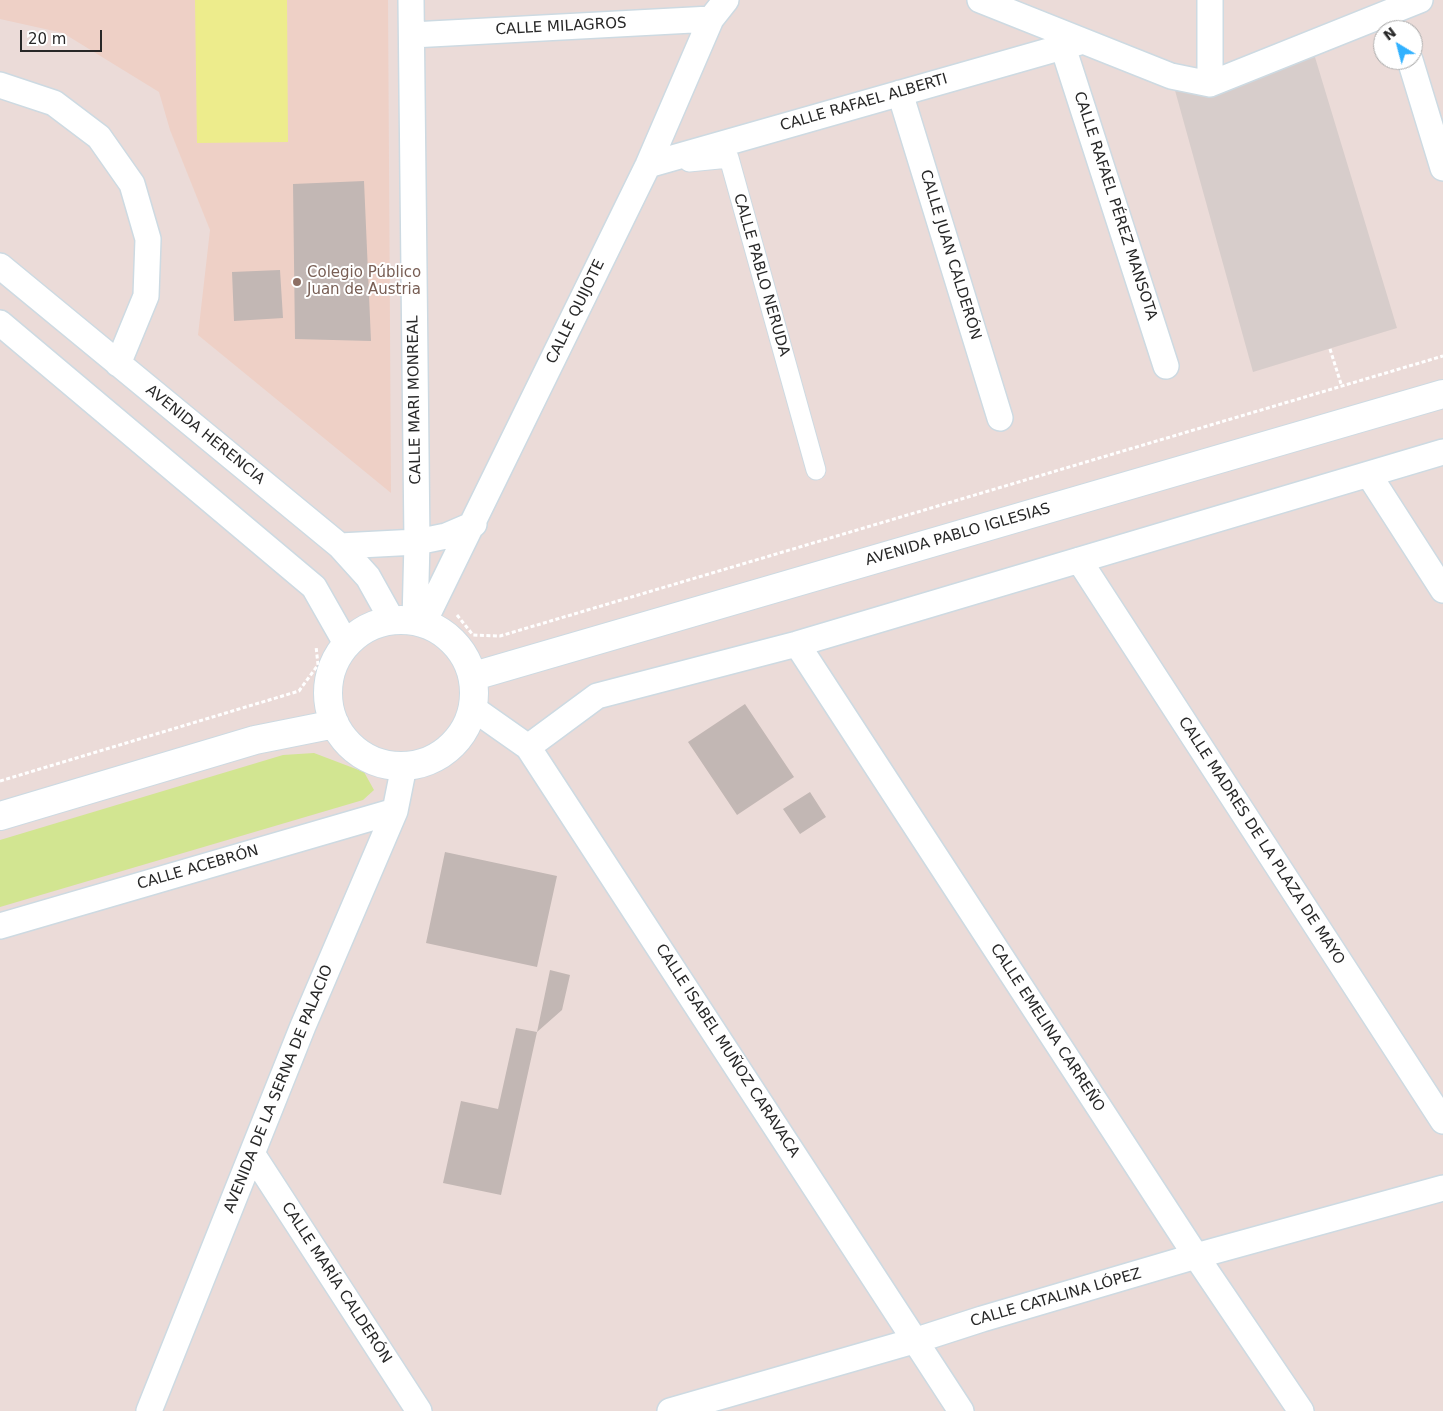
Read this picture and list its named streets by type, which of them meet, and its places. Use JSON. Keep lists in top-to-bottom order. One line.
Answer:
{"streets":{"main road":["AVENIDA PABLO IGLESIAS"],"street":["CALLE MILAGROS","CALLE RAFAEL ALBERTI","CALLE RAFAEL PÉREZ MANSOTA","CALLE JUAN CALDERÓN","CALLE PABLO NERUDA","CALLE QUIJOTE","CALLE MARI MONREAL","AVENIDA HERENCIA","CALLE MADRES DE LA PLAZA DE MAYO","CALLE ACEBRÓN","CALLE EMELINA CARREÑO","CALLE ISABEL MUÑOZ CARAVACA","AVENIDA DE LA SERNA DE PALACIO","CALLE MARÍA CALDERÓN","CALLE CATALINA LÓPEZ"]},"crossings":[["CALLE MILAGROS","CALLE QUIJOTE"],["CALLE MILAGROS","CALLE MARI MONREAL"],["CALLE RAFAEL ALBERTI","CALLE RAFAEL PÉREZ MANSOTA"],["CALLE RAFAEL ALBERTI","CALLE JUAN CALDERÓN"],["CALLE RAFAEL ALBERTI","CALLE PABLO NERUDA"],["CALLE RAFAEL ALBERTI","CALLE QUIJOTE"],["CALLE PABLO NERUDA","CALLE QUIJOTE"],["CALLE QUIJOTE","CALLE MARI MONREAL"],["CALLE QUIJOTE","AVENIDA HERENCIA"],["CALLE QUIJOTE","AVENIDA PABLO IGLESIAS"],["CALLE QUIJOTE","CALLE ISABEL MUÑOZ CARAVACA"],["CALLE QUIJOTE","AVENIDA DE LA SERNA DE PALACIO"],["CALLE MARI MONREAL","AVENIDA HERENCIA"],["CALLE MARI MONREAL","AVENIDA PABLO IGLESIAS"],["CALLE MARI MONREAL","CALLE ISABEL MUÑOZ CARAVACA"],["CALLE MARI MONREAL","AVENIDA DE LA SERNA DE PALACIO"],["AVENIDA HERENCIA","AVENIDA PABLO IGLESIAS"],["AVENIDA HERENCIA","CALLE ISABEL MUÑOZ CARAVACA"],["AVENIDA HERENCIA","AVENIDA DE LA SERNA DE PALACIO"],["AVENIDA PABLO IGLESIAS","CALLE ISABEL MUÑOZ CARAVACA"],["AVENIDA PABLO IGLESIAS","AVENIDA DE LA SERNA DE PALACIO"],["CALLE ACEBRÓN","AVENIDA DE LA SERNA DE PALACIO"],["CALLE EMELINA CARREÑO","CALLE CATALINA LÓPEZ"],["CALLE ISABEL MUÑOZ CARAVACA","AVENIDA DE LA SERNA DE PALACIO"],["CALLE ISABEL MUÑOZ CARAVACA","CALLE CATALINA LÓPEZ"],["AVENIDA DE LA SERNA DE PALACIO","CALLE MARÍA CALDERÓN"]],"places":["Colegio Público Juan de Austria"],"scale_bar":"20 m","north":"top left"}
